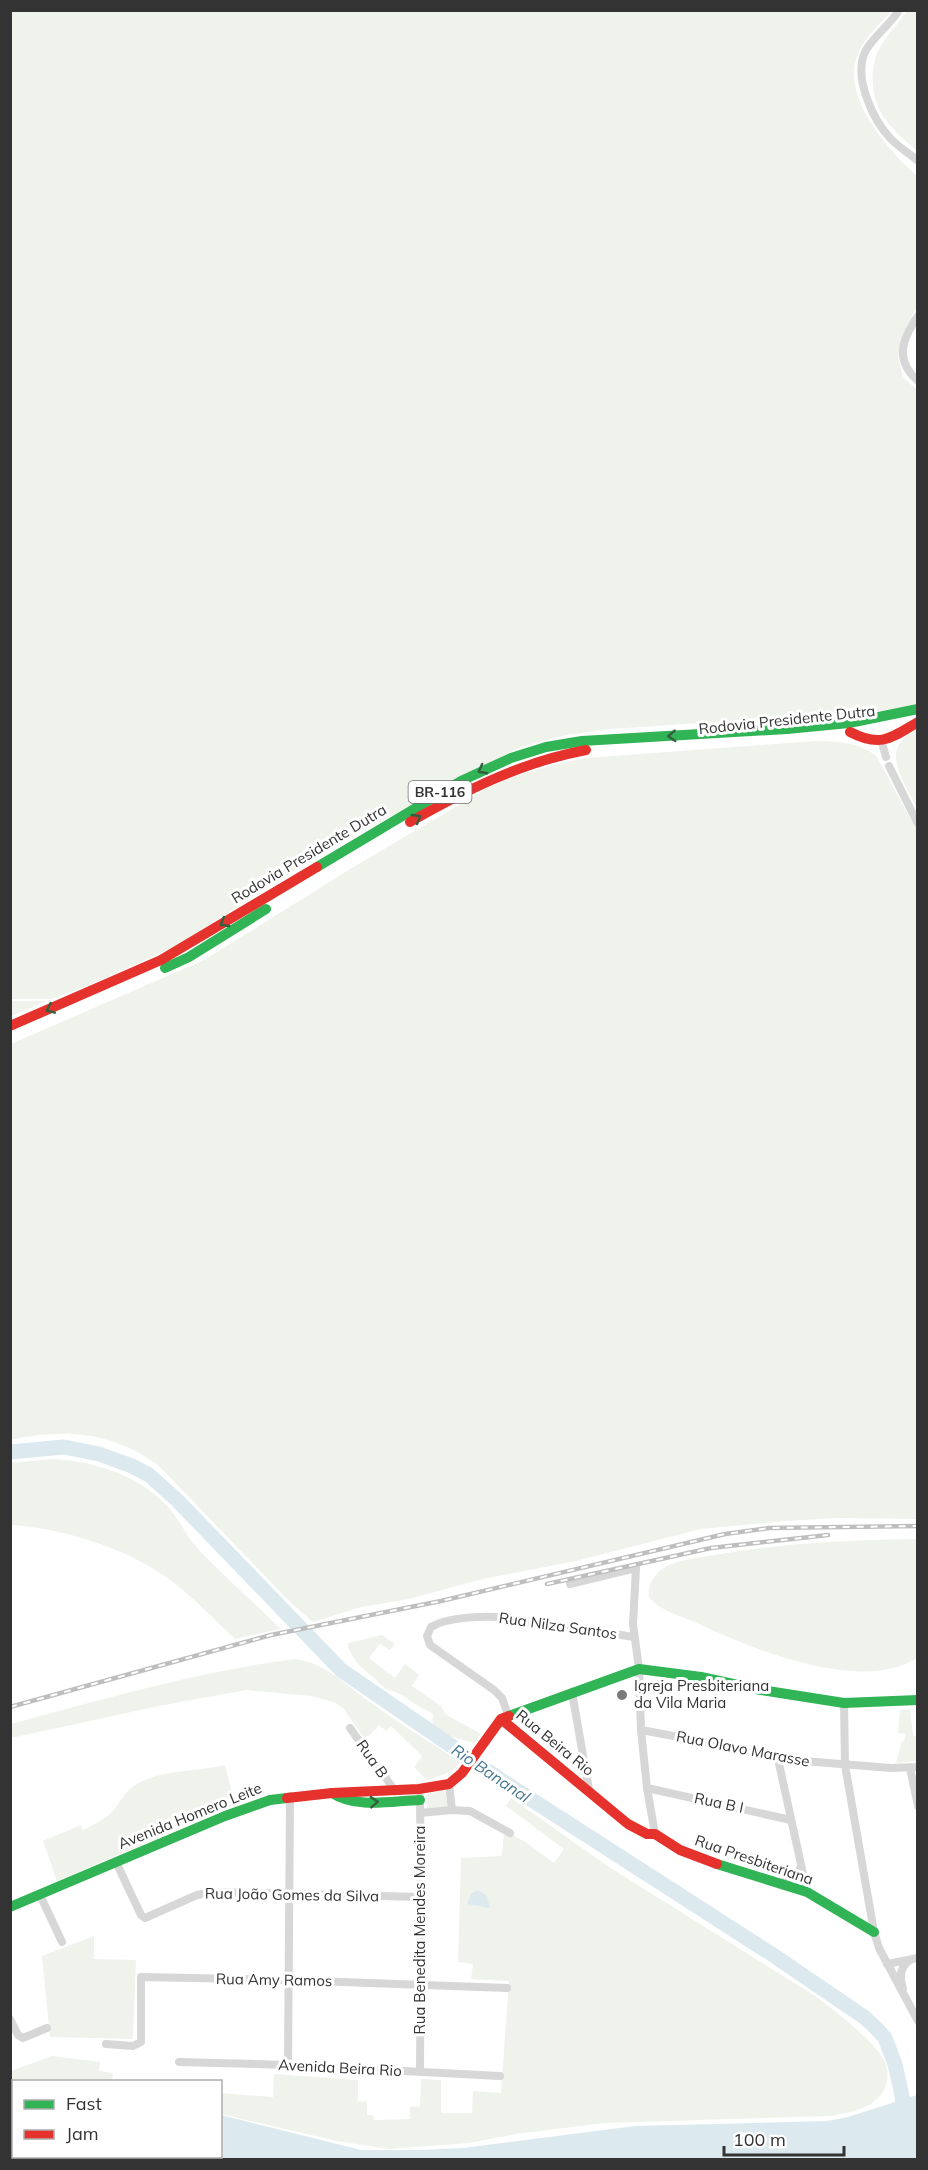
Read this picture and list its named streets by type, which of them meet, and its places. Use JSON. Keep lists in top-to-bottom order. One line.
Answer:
{"streets":{"main road":["Rodovia Presidente Dutra","BR-116","Rua Beira Rio","Avenida Homero Leite","Rua Presbiteriana"],"street":["Rua Nilza Santos","Rua Olavo Marasse","Rua B","Rua B I","Rua João Gomes da Silva","Rua Benedita Mendes Moreira","Rua Amy Ramos","Avenida Beira Rio"]},"crossings":[["Rua Nilza Santos","Rua Beira Rio"],["Rua Beira Rio","Rua Presbiteriana"],["Rua B","Avenida Homero Leite"],["Avenida Homero Leite","Rua João Gomes da Silva"],["Avenida Homero Leite","Rua Benedita Mendes Moreira"],["Rua João Gomes da Silva","Rua Benedita Mendes Moreira"],["Rua Benedita Mendes Moreira","Rua Amy Ramos"],["Rua Benedita Mendes Moreira","Avenida Beira Rio"]],"water":["Rio Bananal"],"places":["Igreja Presbiteriana da Vila Maria"],"legend":["Fast","Jam"],"scale_bar":"100 m"}
